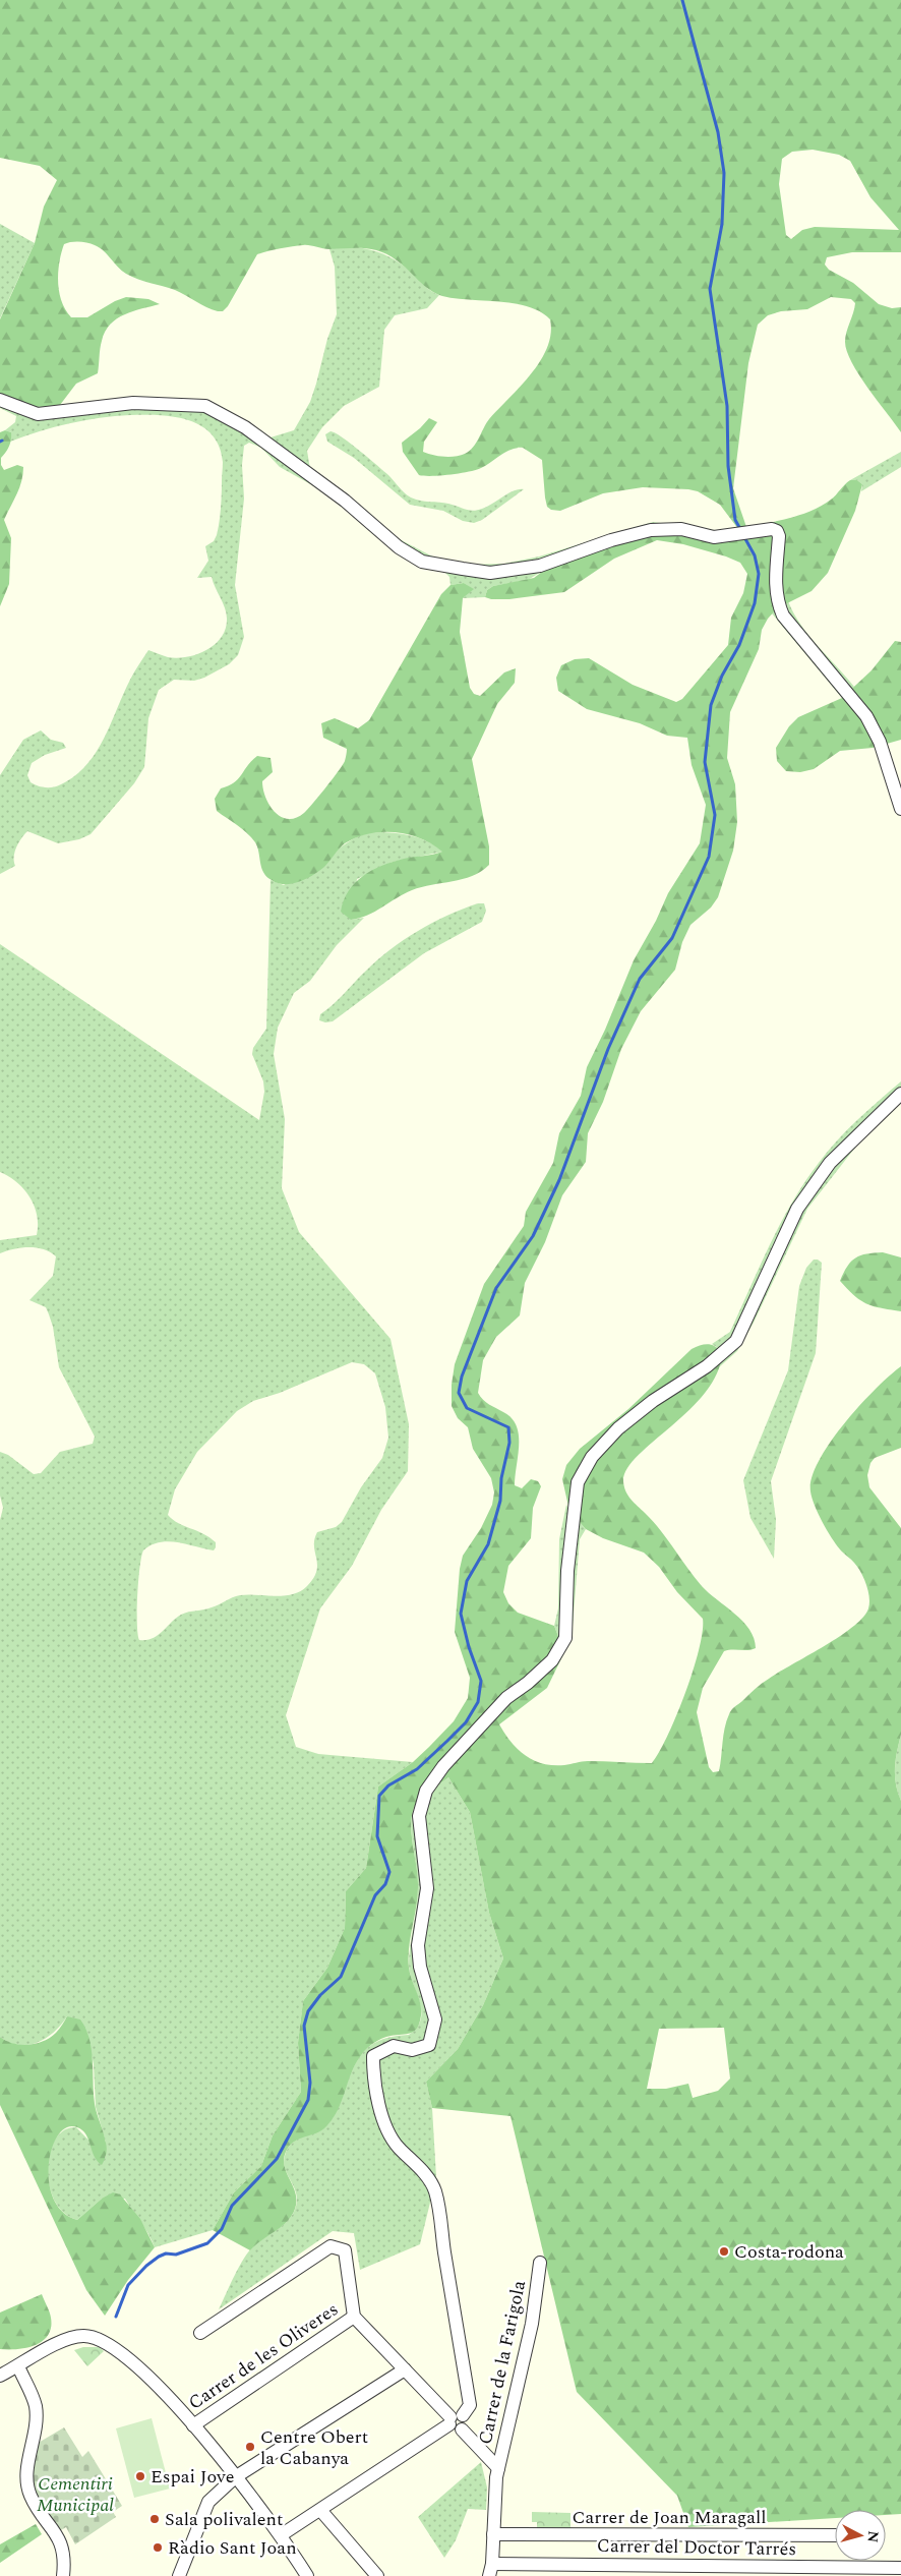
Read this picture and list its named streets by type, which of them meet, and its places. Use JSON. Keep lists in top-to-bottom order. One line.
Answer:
{"streets":{"street":["Carrer de les Oliveres","Carrer de la Farigola","Carrer de Joan Maragall","Carrer del Doctor Tarrés"]},"crossings":[["Carrer de la Farigola","Carrer de Joan Maragall"],["Carrer de la Farigola","Carrer del Doctor Tarrés"]],"parks":["Cementiri Municipal"],"places":["Costa-rodona","Centre Obert la Cabanya","Espai Jove","Sala polivalent","Ràdio Sant Joan"],"north":"right"}
